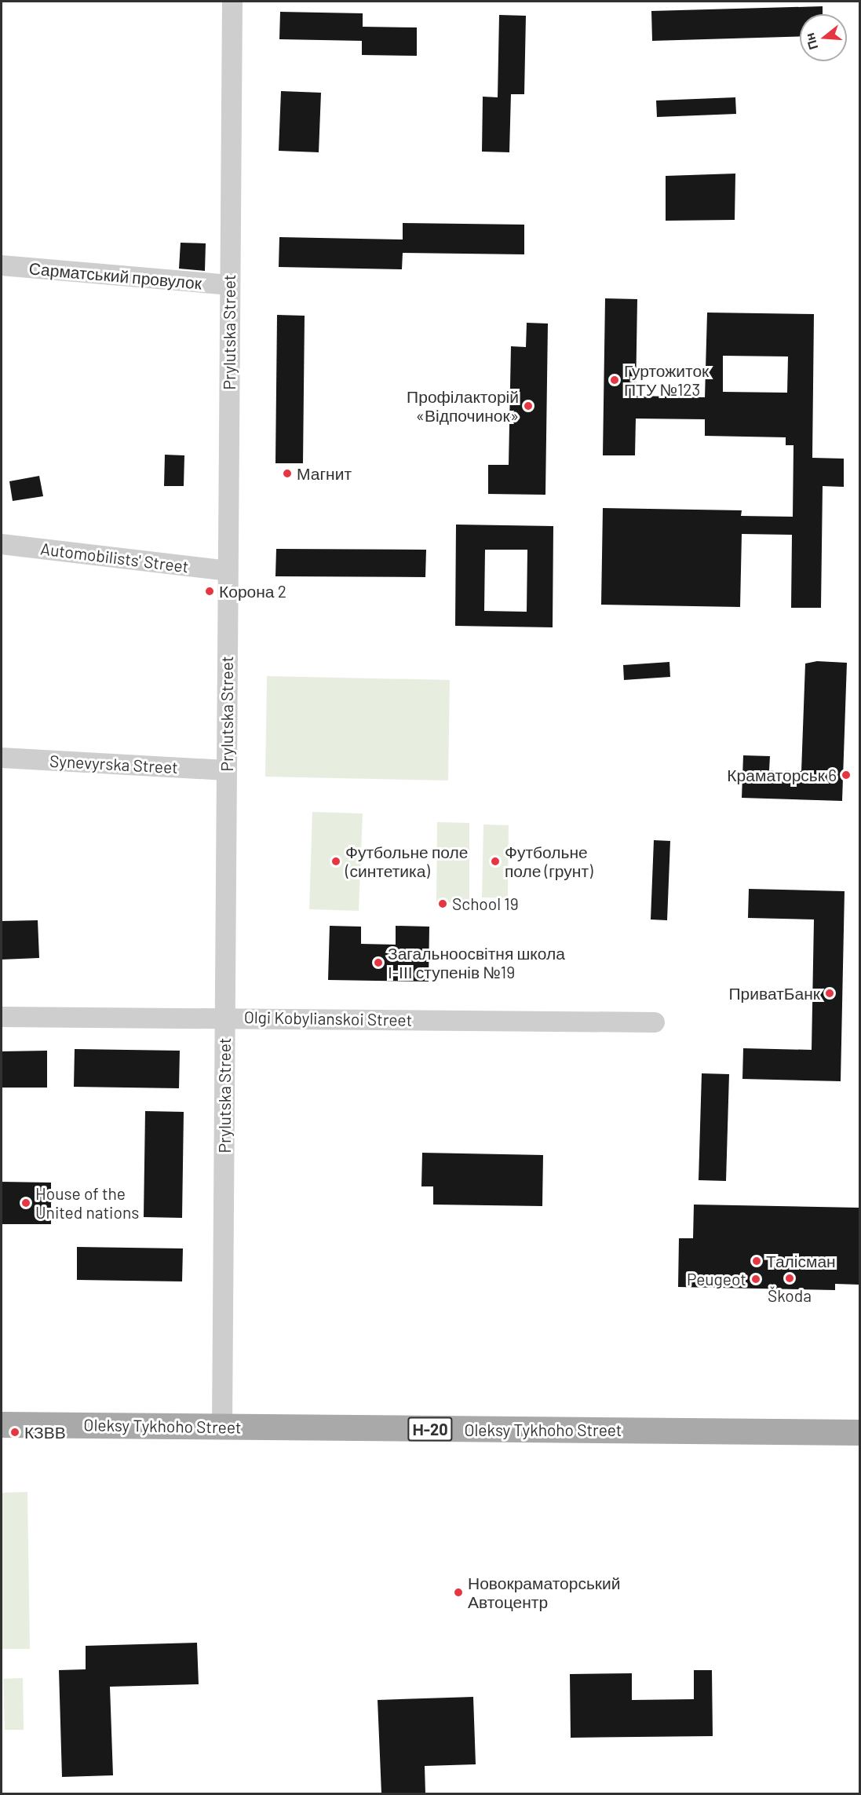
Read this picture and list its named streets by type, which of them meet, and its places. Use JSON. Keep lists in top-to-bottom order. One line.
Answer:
{"streets":{"main road":["Oleksy Tykhoho Street","Н-20"],"street":["Сарматський провулок","Prylutska Street","Automobilists' Street","Synevyrska Street","Olgi Kobylianskoi Street"]},"crossings":[["Сарматський провулок","Prylutska Street"],["Prylutska Street","Automobilists' Street"],["Prylutska Street","Synevyrska Street"],["Prylutska Street","Olgi Kobylianskoi Street"],["Prylutska Street","Oleksy Tykhoho Street"]],"places":["Гуртожиток ПТУ №123","Профілакторій «Відпочинок»","Магнит","Корона 2","Краматорськ 6","Футбольне поле (синтетика)","Футбольне поле (грунт)","School 19","Загальноосвітня школа І-ІІІ ступенів №19","ПриватБанк","House of the United nations","Талісман","Škoda","Peugeot","КЗВВ","Новокраматорський Автоцентр"],"north":"left"}
